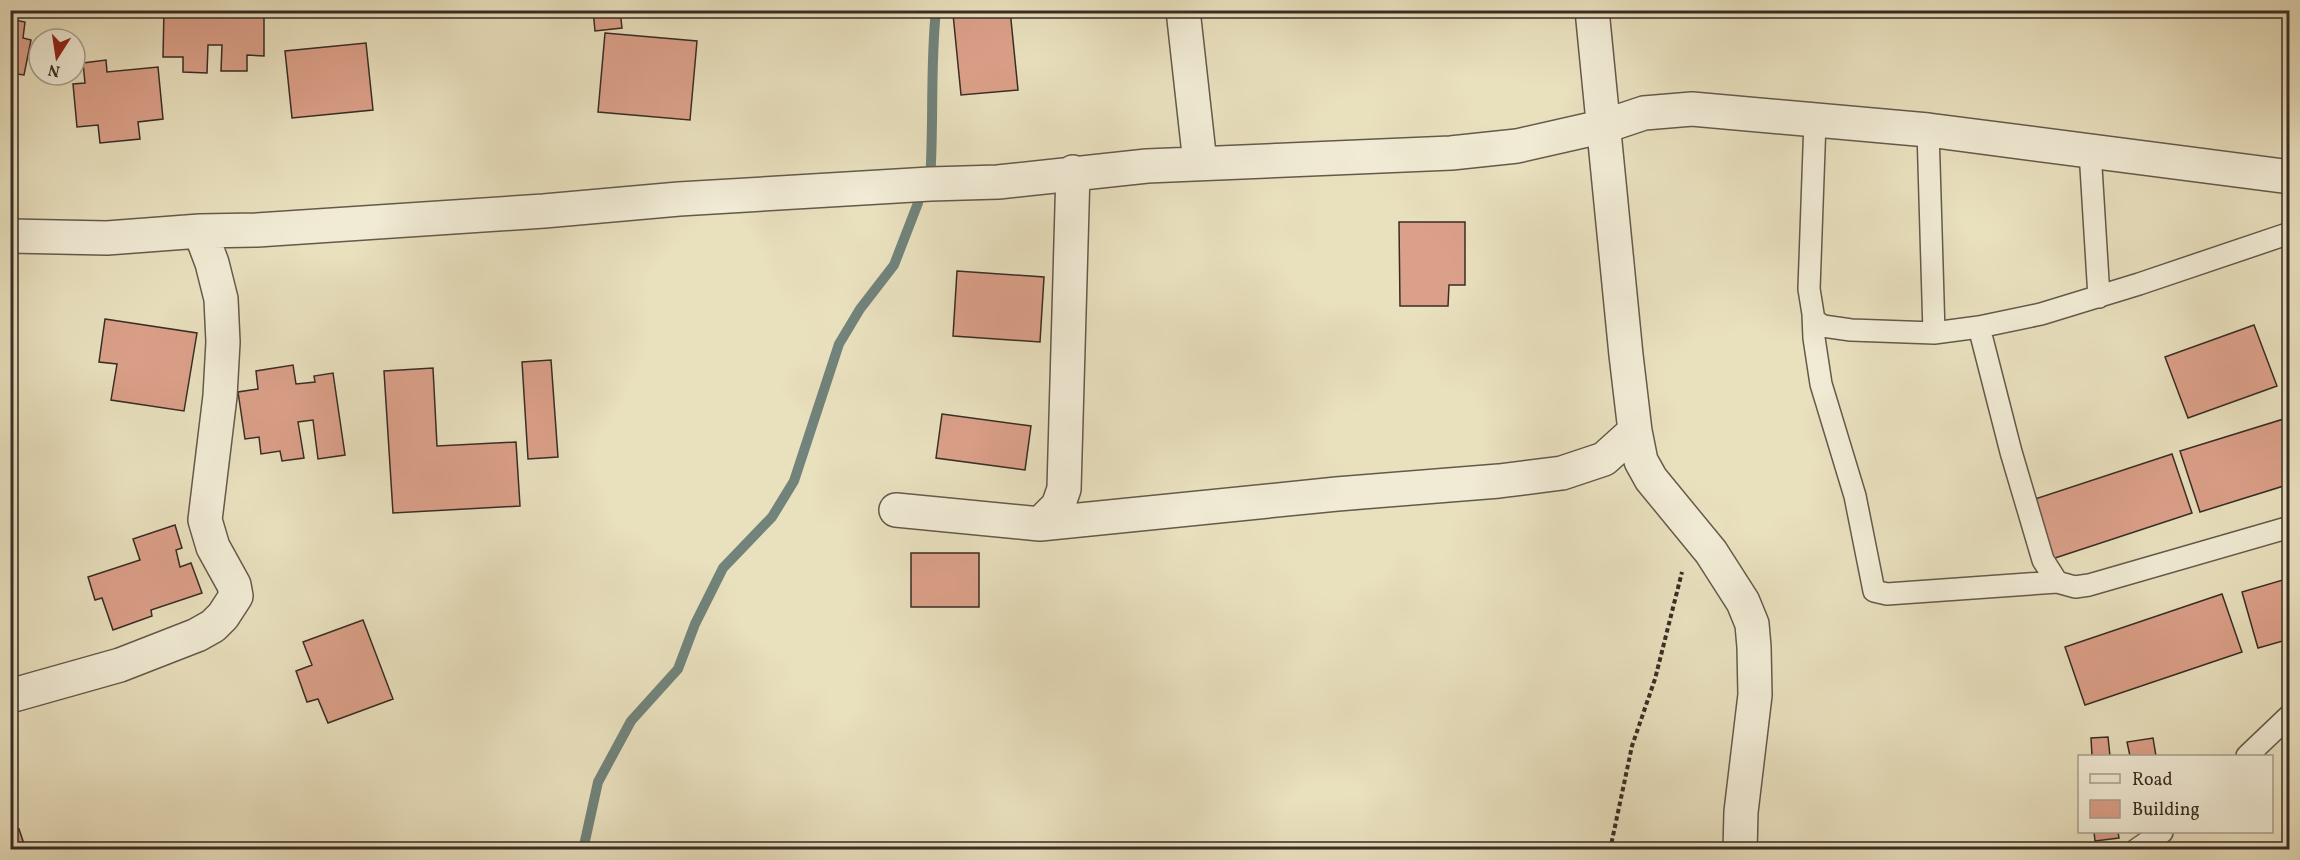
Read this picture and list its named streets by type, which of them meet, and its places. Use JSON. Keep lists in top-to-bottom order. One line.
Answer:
{"legend":["Road","Building"],"north":"bottom"}
